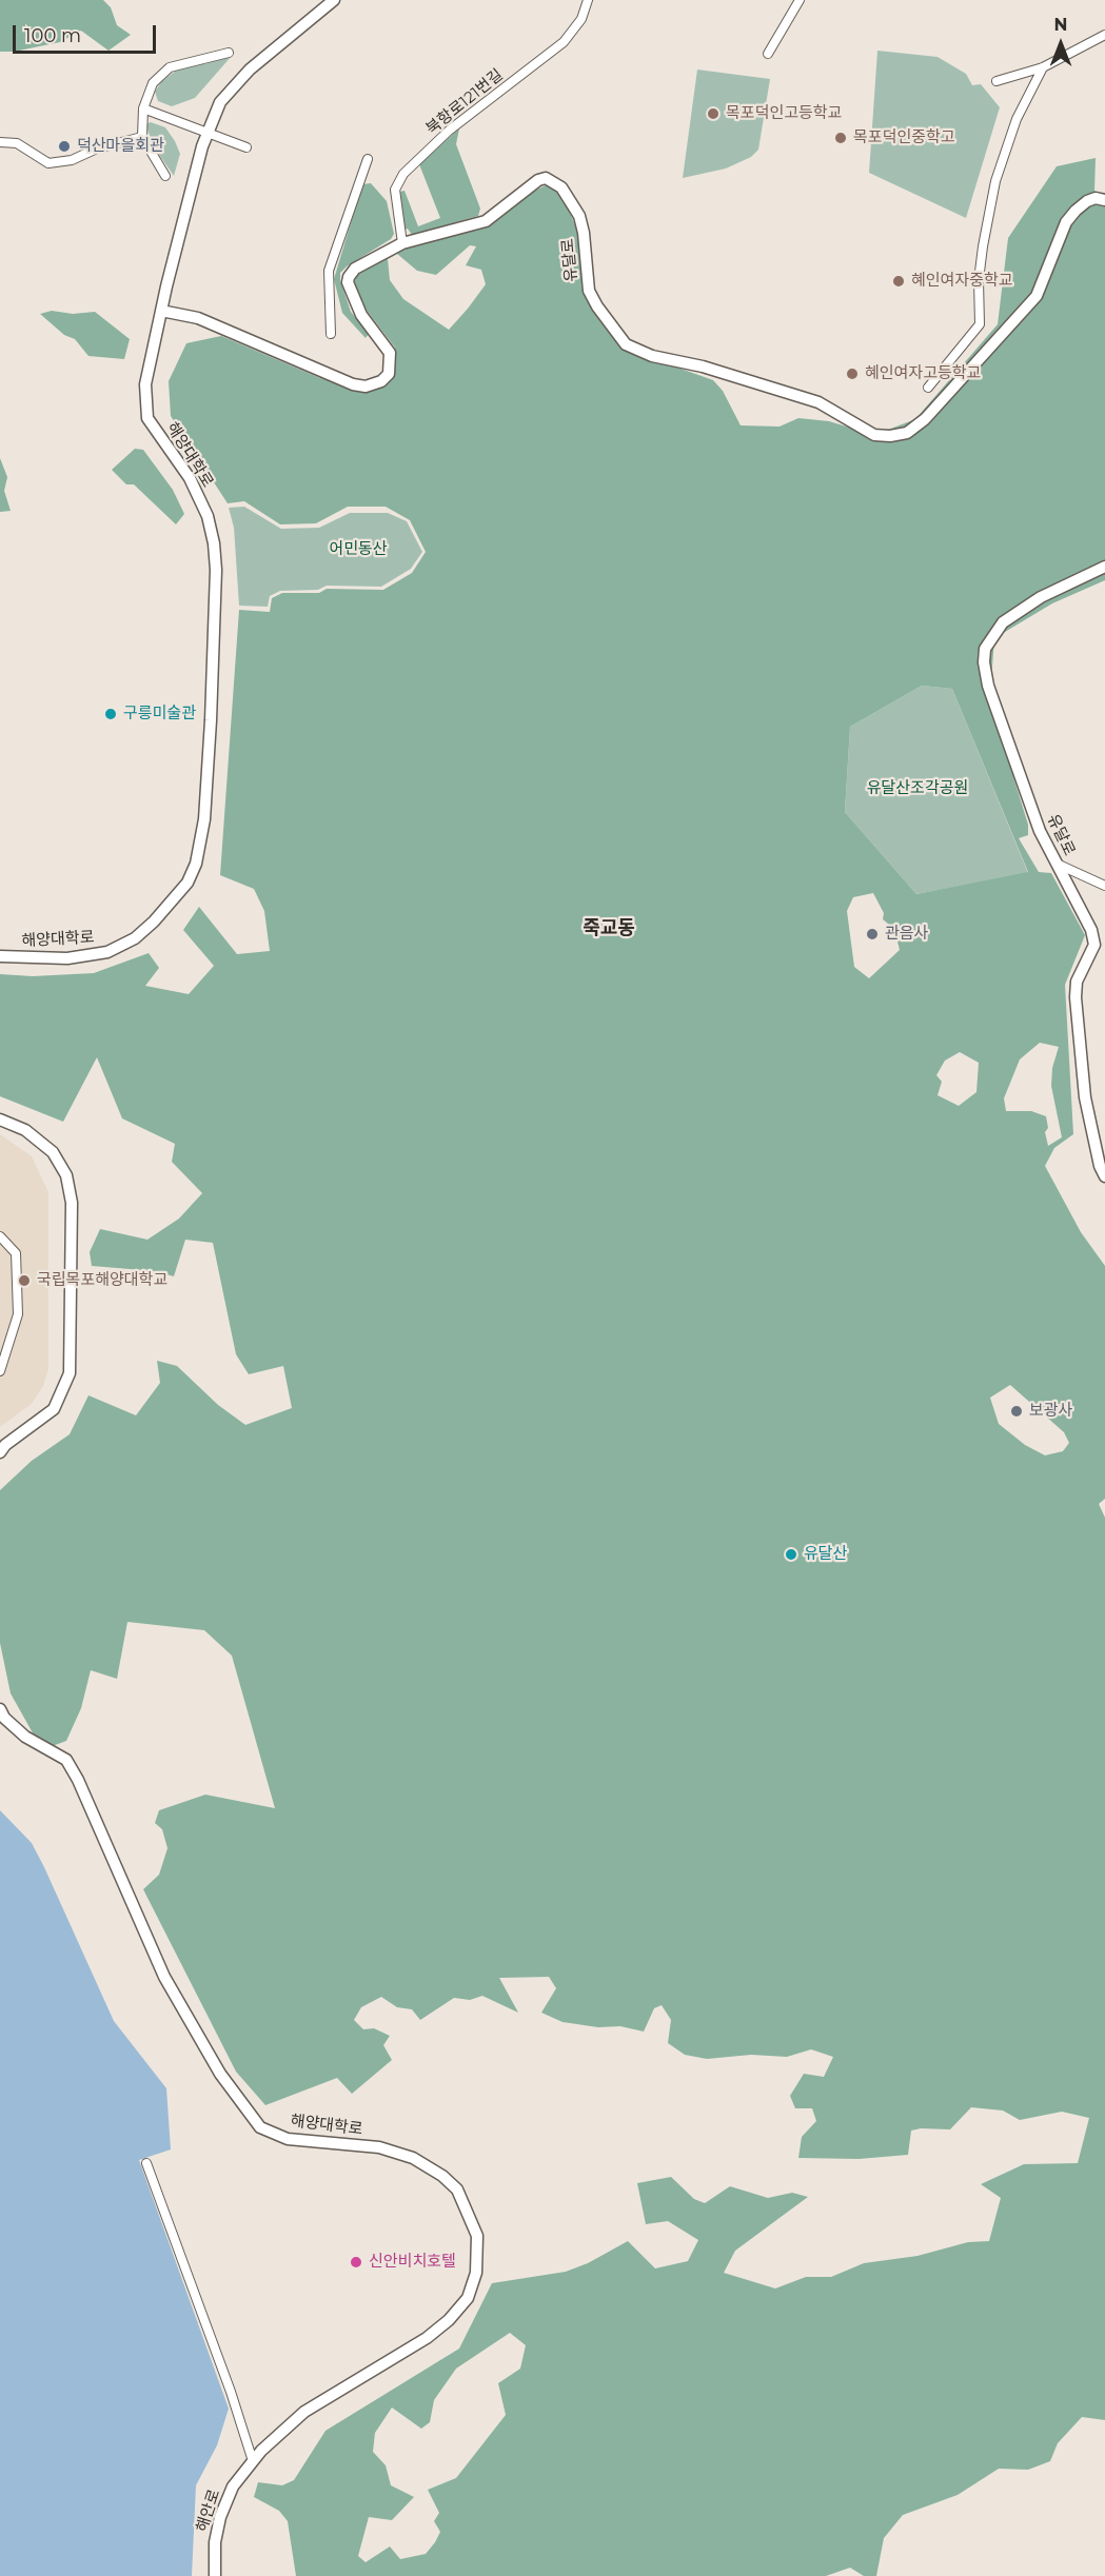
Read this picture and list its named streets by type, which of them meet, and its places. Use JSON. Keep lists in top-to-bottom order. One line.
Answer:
{"streets":{"street":["북항로121번길","유달로","해양대학로","해안로"]},"crossings":[["북항로121번길","유달로"],["유달로","해양대학로"],["해양대학로","해안로"]],"districts":["죽교동"],"parks":["어민동산","유달산조각공원"],"places":["목포덕인고등학교","목포덕인중학고","덕산마을회관","혜인여자중학교","혜인여자고등학교","구릉미술관","관음사","국립목포해양대학교","보광사","유달산","신안비치호텔"],"scale_bar":"100 m","north":"top"}
